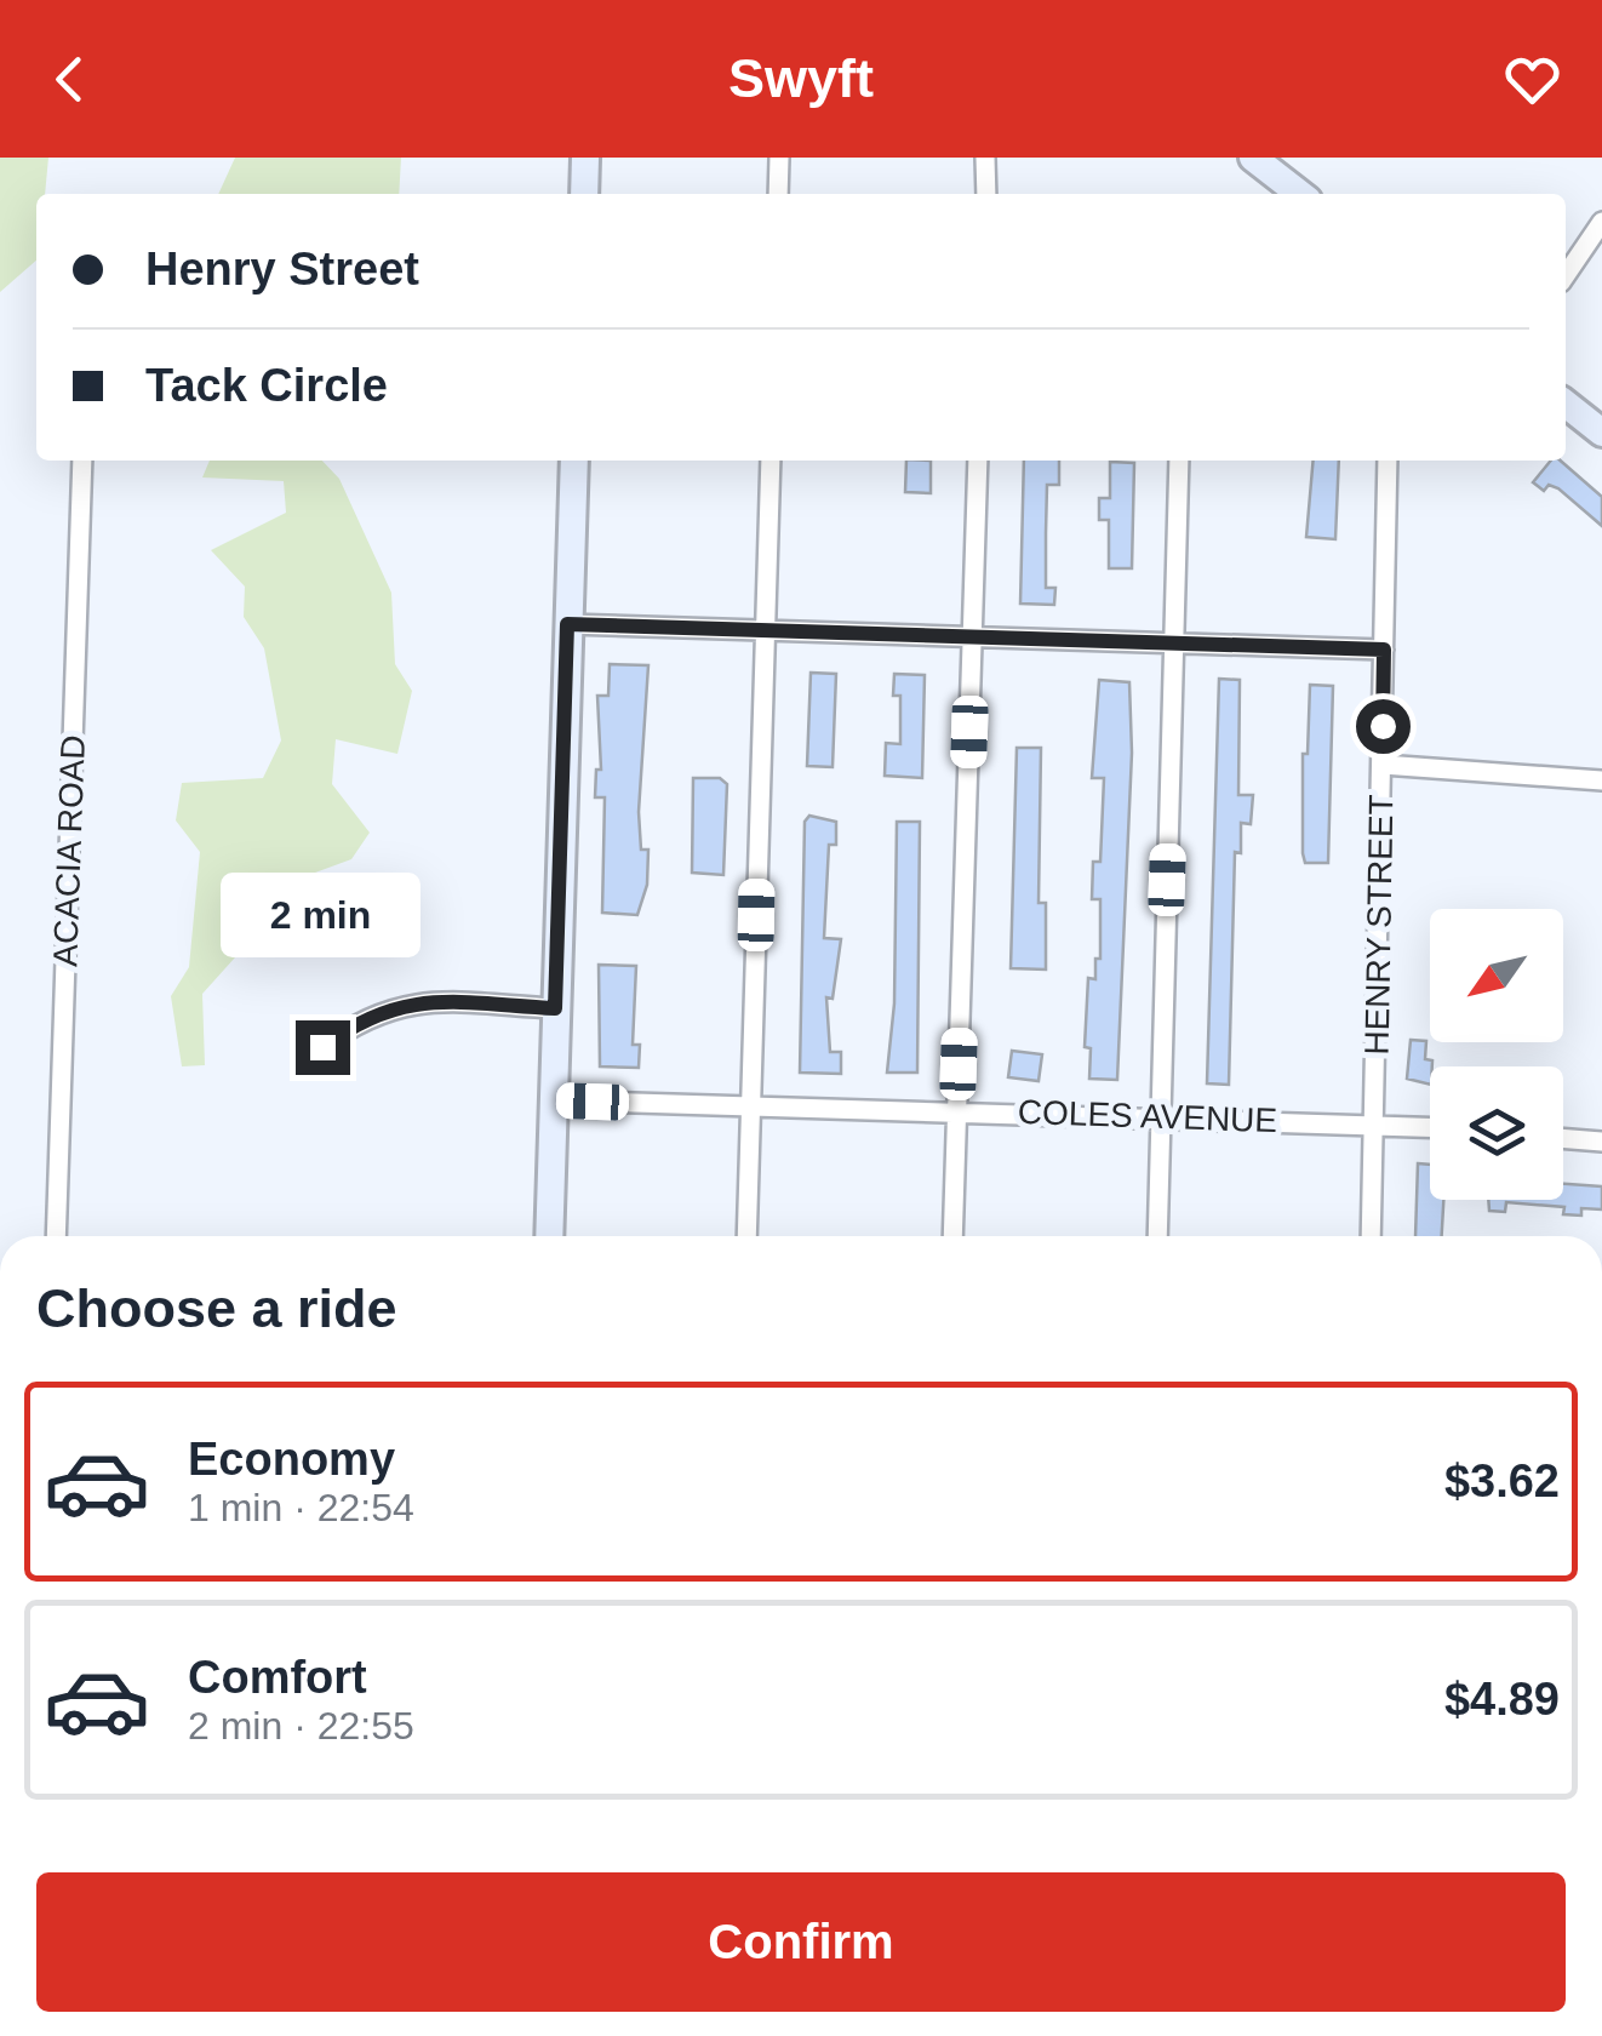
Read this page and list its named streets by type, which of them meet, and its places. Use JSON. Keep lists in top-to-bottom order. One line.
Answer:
{"streets":{"street":["ACACIA ROAD","HENRY STREET","COLES AVENUE"]},"crossings":[["HENRY STREET","COLES AVENUE"]],"north":"bottom left","page":{"header":"Swyft","banner":["Henry Street","Tack Circle"],"bubble":"2 min","heading":"Choose a ride","list":[{"name":"Economy","note":"1 min · 22:54","value":"$3.62"},{"name":"Comfort","note":"2 min · 22:55","value":"$4.89"}],"buttons":"Confirm"}}
